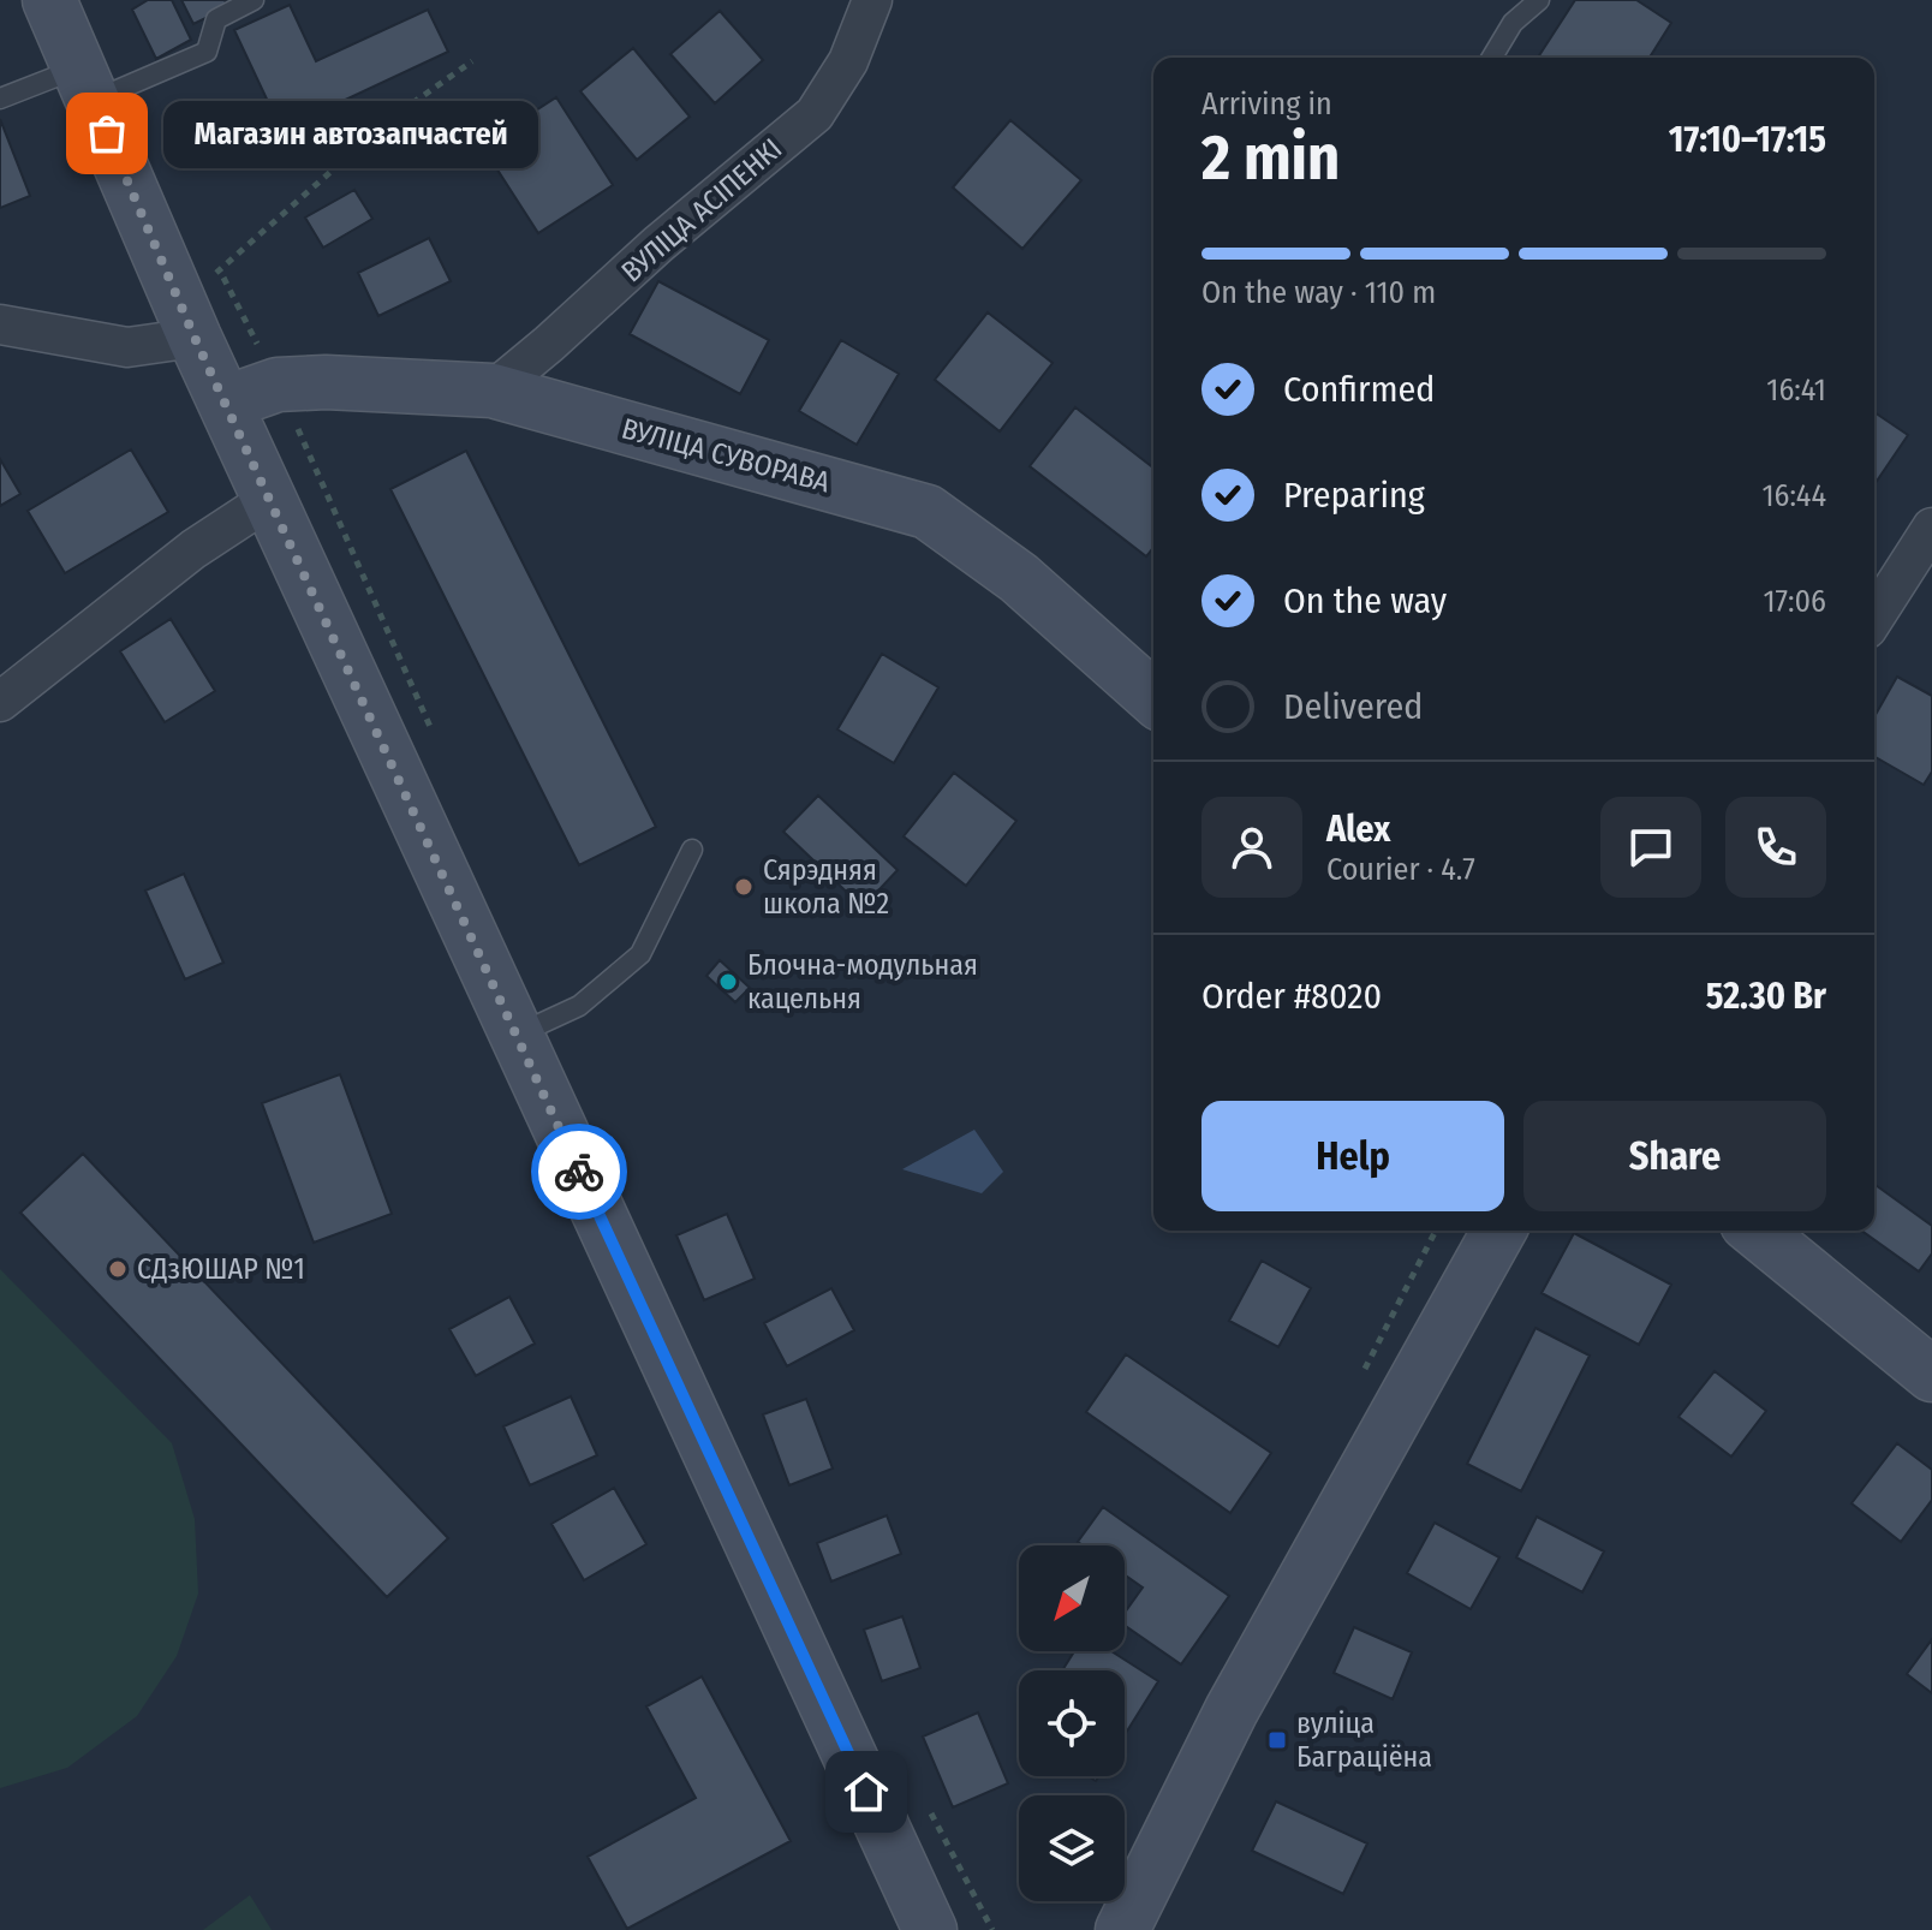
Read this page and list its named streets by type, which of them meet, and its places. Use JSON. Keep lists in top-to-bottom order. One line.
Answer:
{"streets":{"main road":["ВУЛІЦА СУВОРАВА"],"street":["ВУЛІЦА АСІПЕНКІ"]},"crossings":[["ВУЛІЦА АСІПЕНКІ","ВУЛІЦА СУВОРАВА"]],"places":{"other":["Магазин автозапчастей","Сярэдняя школа №2","Блочна-модульная кацельня","СДзЮШАР №1"],"transit":["вуліца Баграціёна"]},"north":"bottom left","page":{"heading":["2 min","Arriving in","17:10–17:15"],"panel":["Alex","Courier · 4.7","Order #8020","52.30 Br"],"bubble":"Магазин автозапчастей","bar":"On the way · 110 m","list":[["Confirmed","16:41"],["Preparing","16:44"],["On the way","17:06"],"Delivered"],"buttons":["Help","Share"]}}
